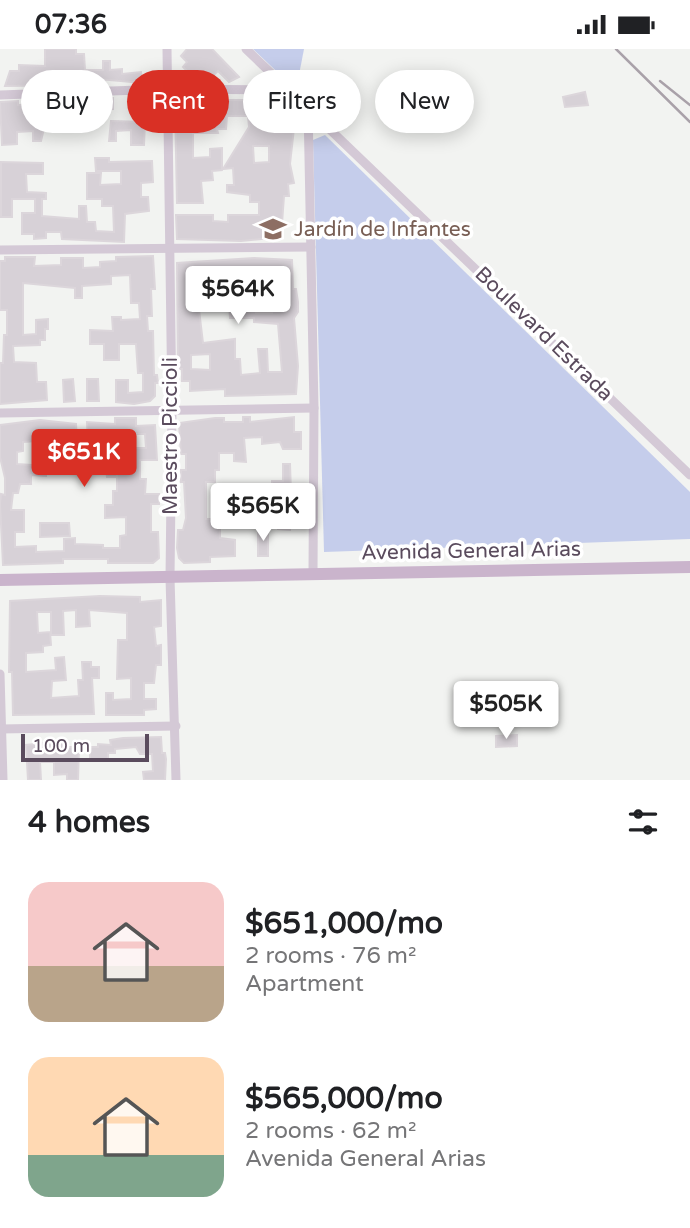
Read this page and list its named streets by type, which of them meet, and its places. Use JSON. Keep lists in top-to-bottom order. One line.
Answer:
{"streets":{"main road":["Avenida General Arias"],"street":["Boulevard Estrada","Maestro Piccioli"]},"crossings":[["Maestro Piccioli","Avenida General Arias"]],"places":{"school or university":["Jardín de Infantes"]},"scale_bar":"100 m","page":{"status":"07:36","chip":["Buy","Rent","Filters","New"],"price":["$564K","$651K","$565K","$505K"],"scale":"100 m","heading":"4 homes","list":[{"name":"$651,000/mo","note":"2 rooms · 76 m² · Apartment"},{"name":"$565,000/mo","note":"2 rooms · 62 m² · Avenida General Arias"}]}}
